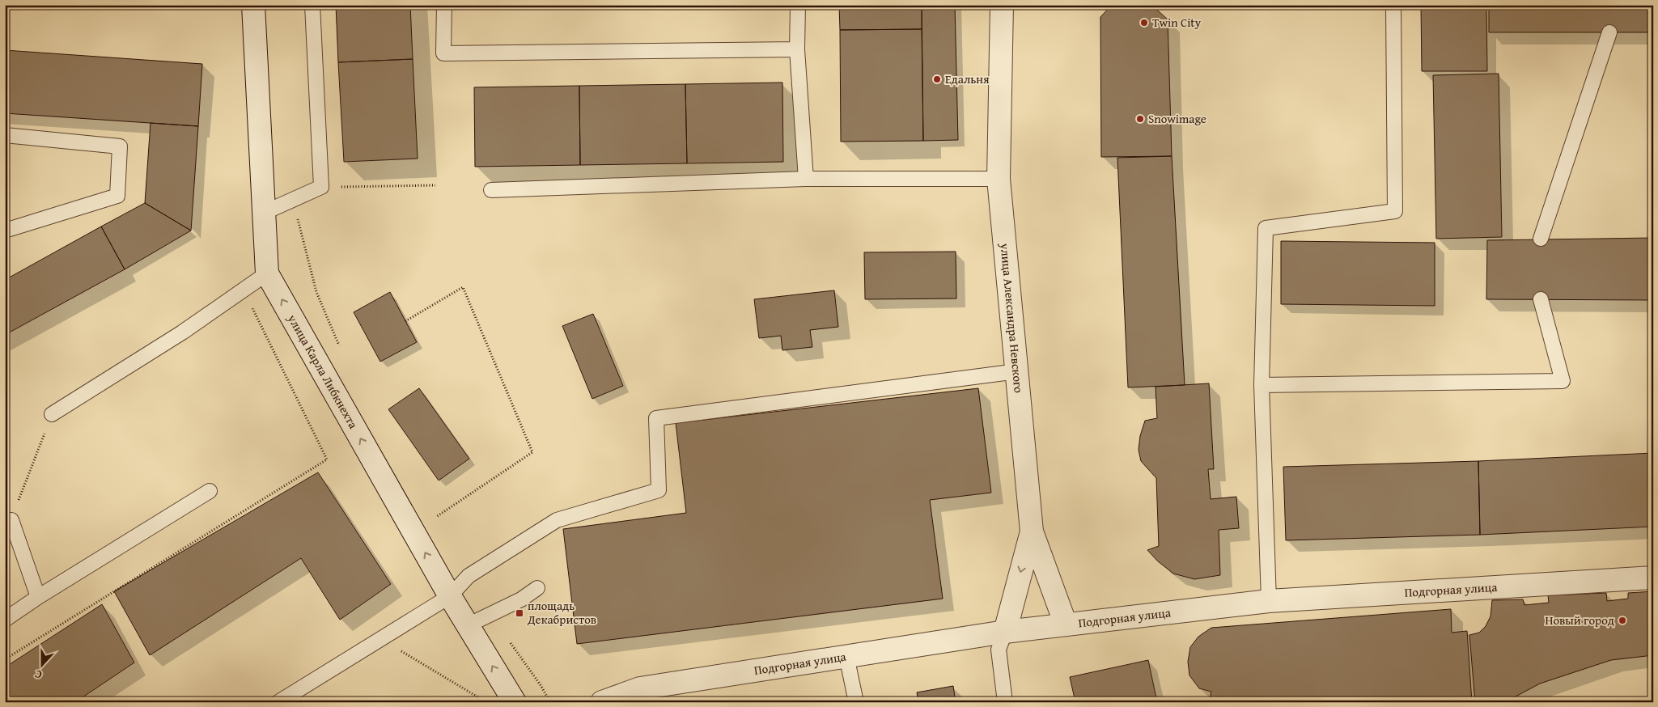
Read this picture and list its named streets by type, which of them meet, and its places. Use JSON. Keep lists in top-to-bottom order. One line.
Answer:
{"streets":{"street":["улица Александра Невского","улица Карла Либкнехта","Подгорная улица"]},"crossings":[["улица Александра Невского","Подгорная улица"]],"one_way":["улица Карла Либкнехта"],"places":{"other":["Twin Сity","Едальня","Snowimage","Новый город"],"transit":["площадь Декабристов"]},"north":"bottom"}
